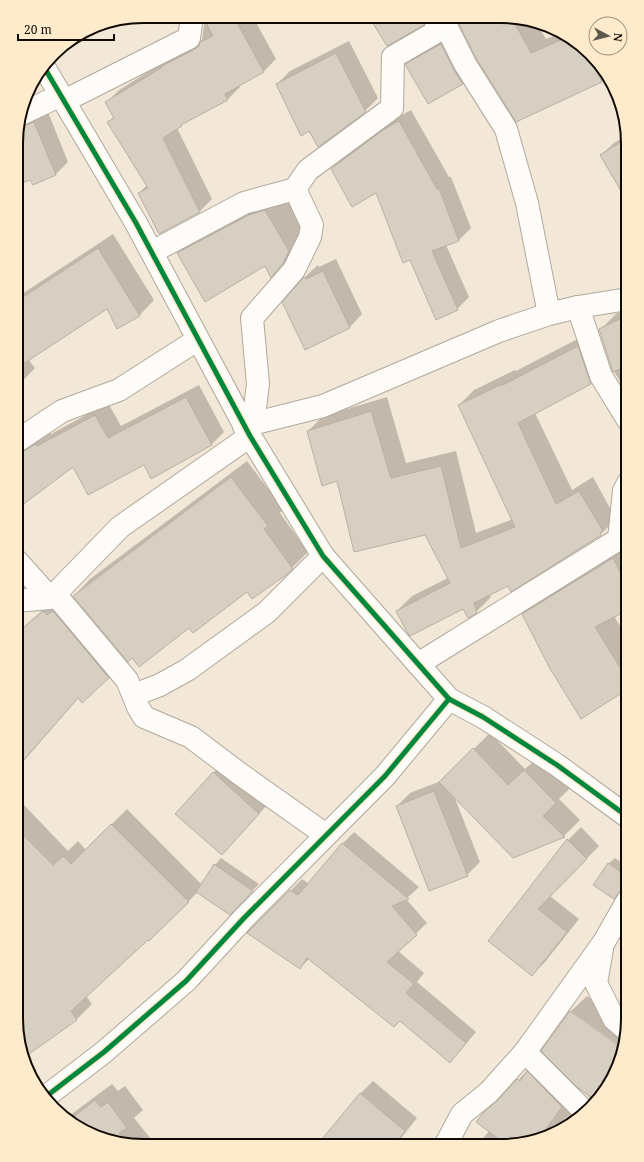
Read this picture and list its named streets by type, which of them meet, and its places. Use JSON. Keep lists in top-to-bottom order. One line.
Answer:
{"scale_bar":"20 m","north":"right"}
